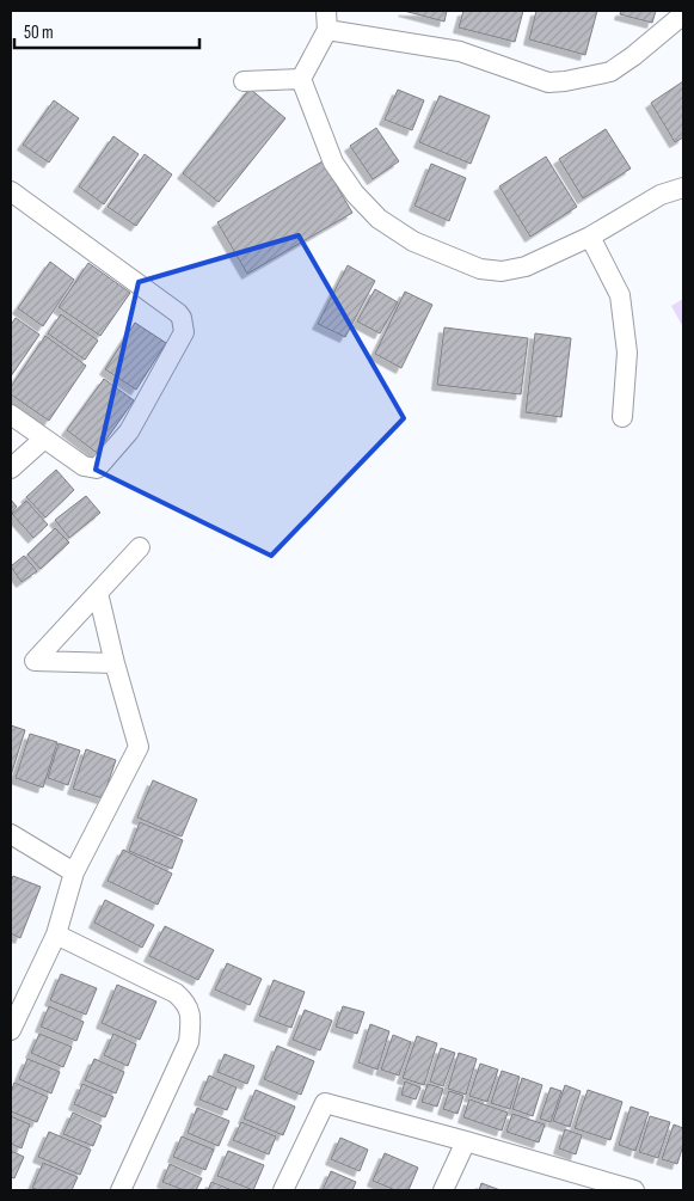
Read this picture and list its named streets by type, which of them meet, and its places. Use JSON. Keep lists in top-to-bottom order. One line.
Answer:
{"scale_bar":"50 m"}
